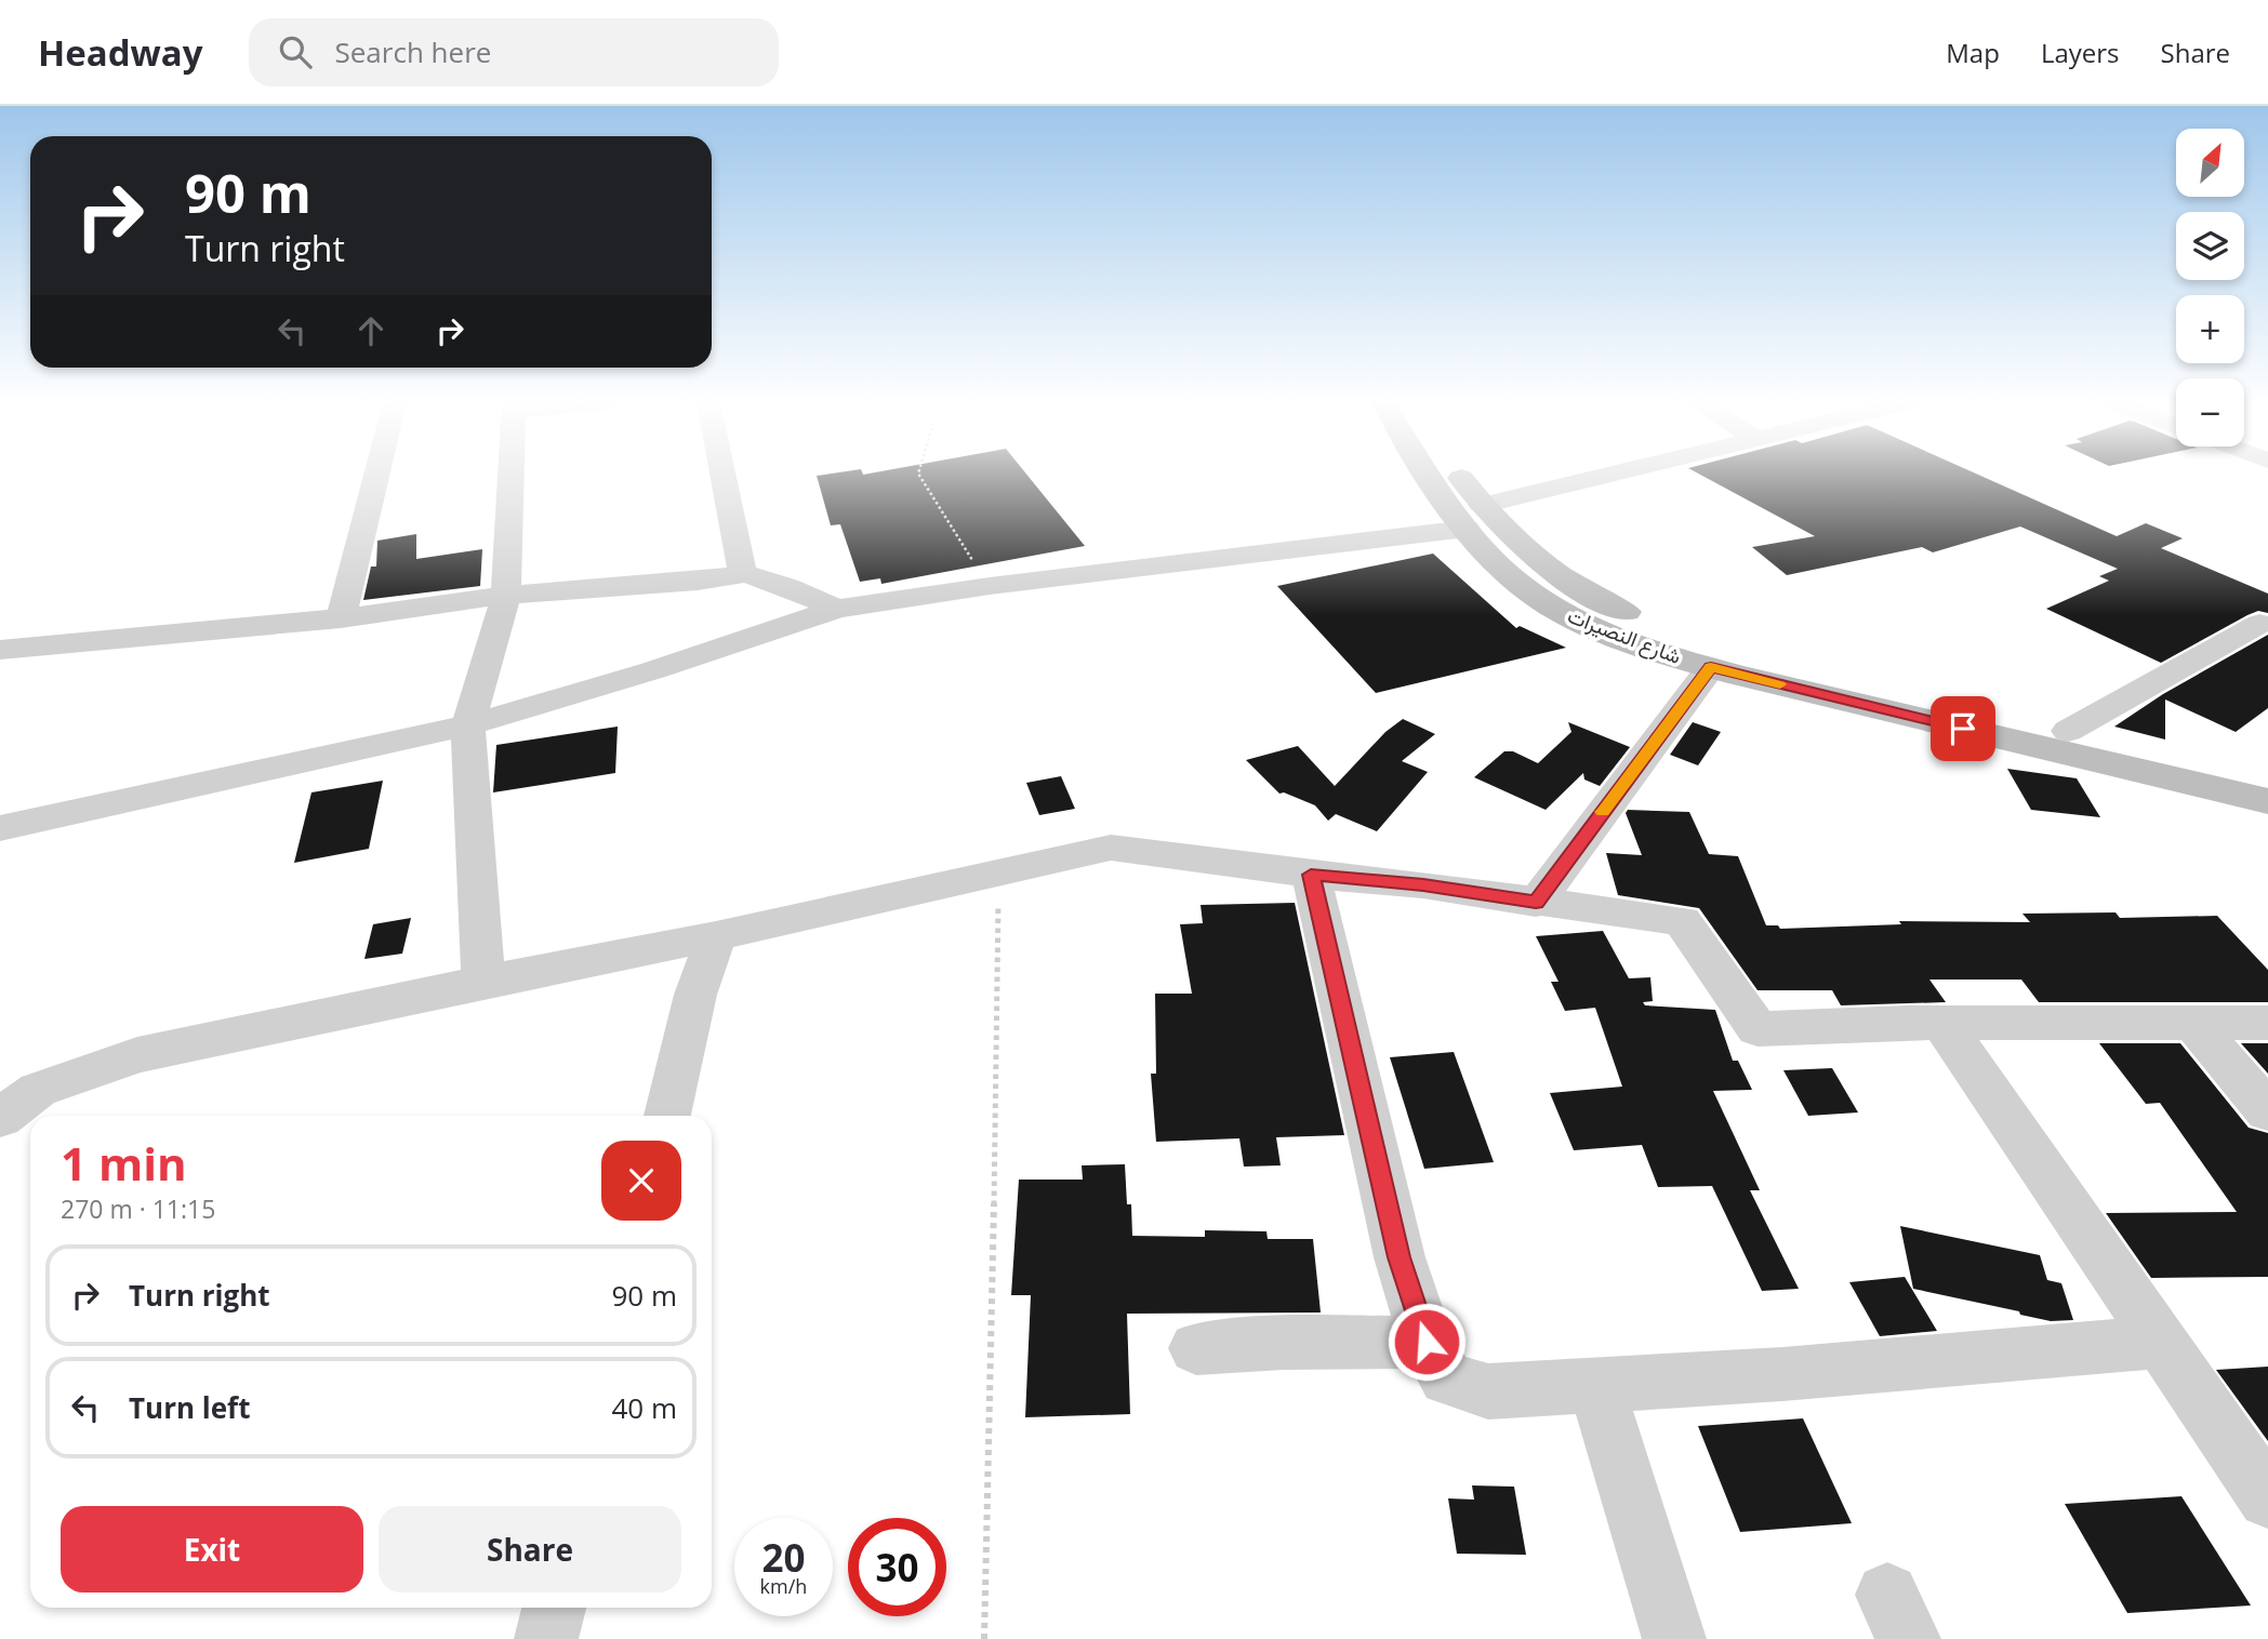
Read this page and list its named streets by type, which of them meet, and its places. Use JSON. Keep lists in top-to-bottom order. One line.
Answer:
{"streets":{"main road":["شارع النصيرات"]},"north":"top right","page":{"header":"Headway","search":"Search here","nav":["Map","Layers","Share"],"map_buttons":["+","−"],"turn":["90 m","Turn right"],"heading":["1 min","270 m · 11:15"],"list":[{"name":"Turn right","value":"90 m"},{"name":"Turn left","value":"40 m"}],"buttons":["Exit","Share"],"speed":"20 km/h","limit":"30"}}
